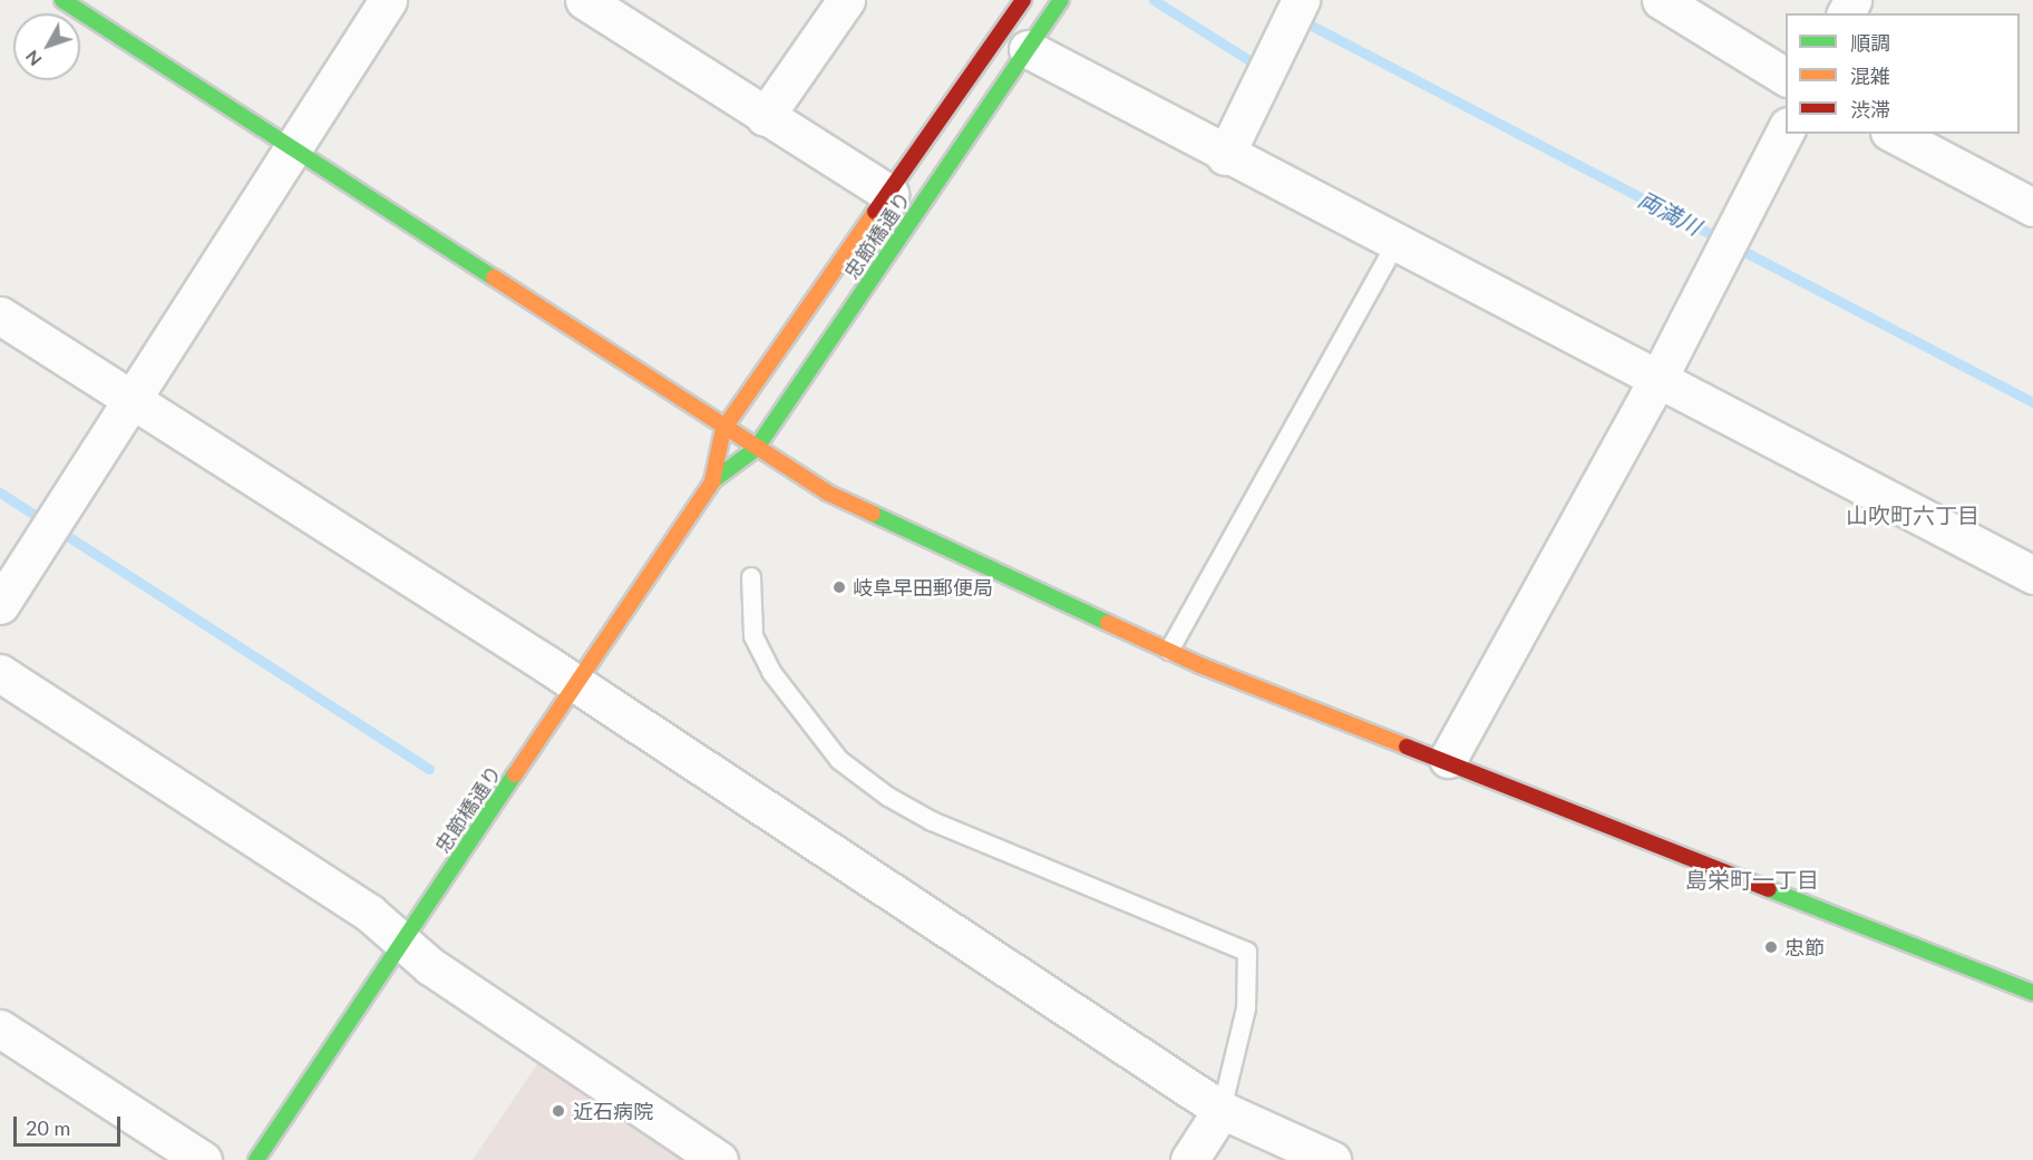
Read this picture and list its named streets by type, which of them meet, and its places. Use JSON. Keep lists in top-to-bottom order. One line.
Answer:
{"streets":{"street":["忠節橋通り"]},"districts":["山吹町六丁目","島栄町一丁目"],"water":["両満川"],"places":["岐阜早田郵便局","忠節","近石病院"],"legend":["順調","混雑","渋滞"],"scale_bar":"20 m","north":"bottom left"}
